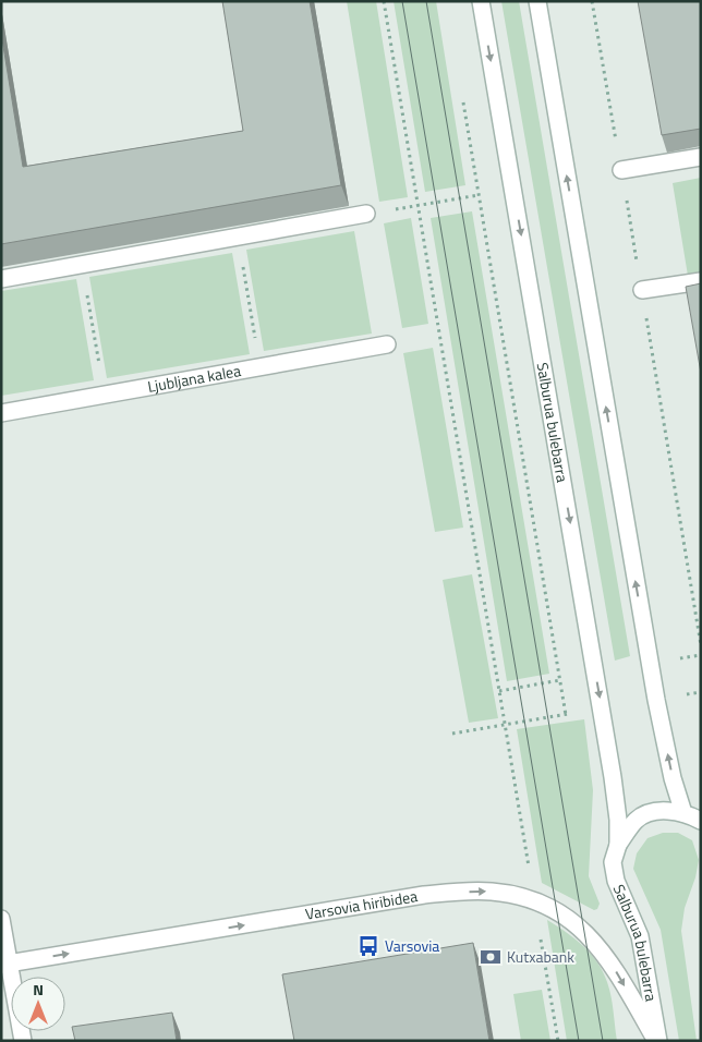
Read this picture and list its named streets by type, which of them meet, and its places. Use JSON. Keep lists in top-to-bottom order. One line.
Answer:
{"streets":{"main road":["Ljubljana kalea","Salburua bulebarra","Varsovia hiribidea"]},"crossings":[["Salburua bulebarra","Varsovia hiribidea"]],"one_way":["Varsovia hiribidea"],"places":{"bus stop":["Varsovia"],"bank":["Kutxabank"]},"north":"top"}
